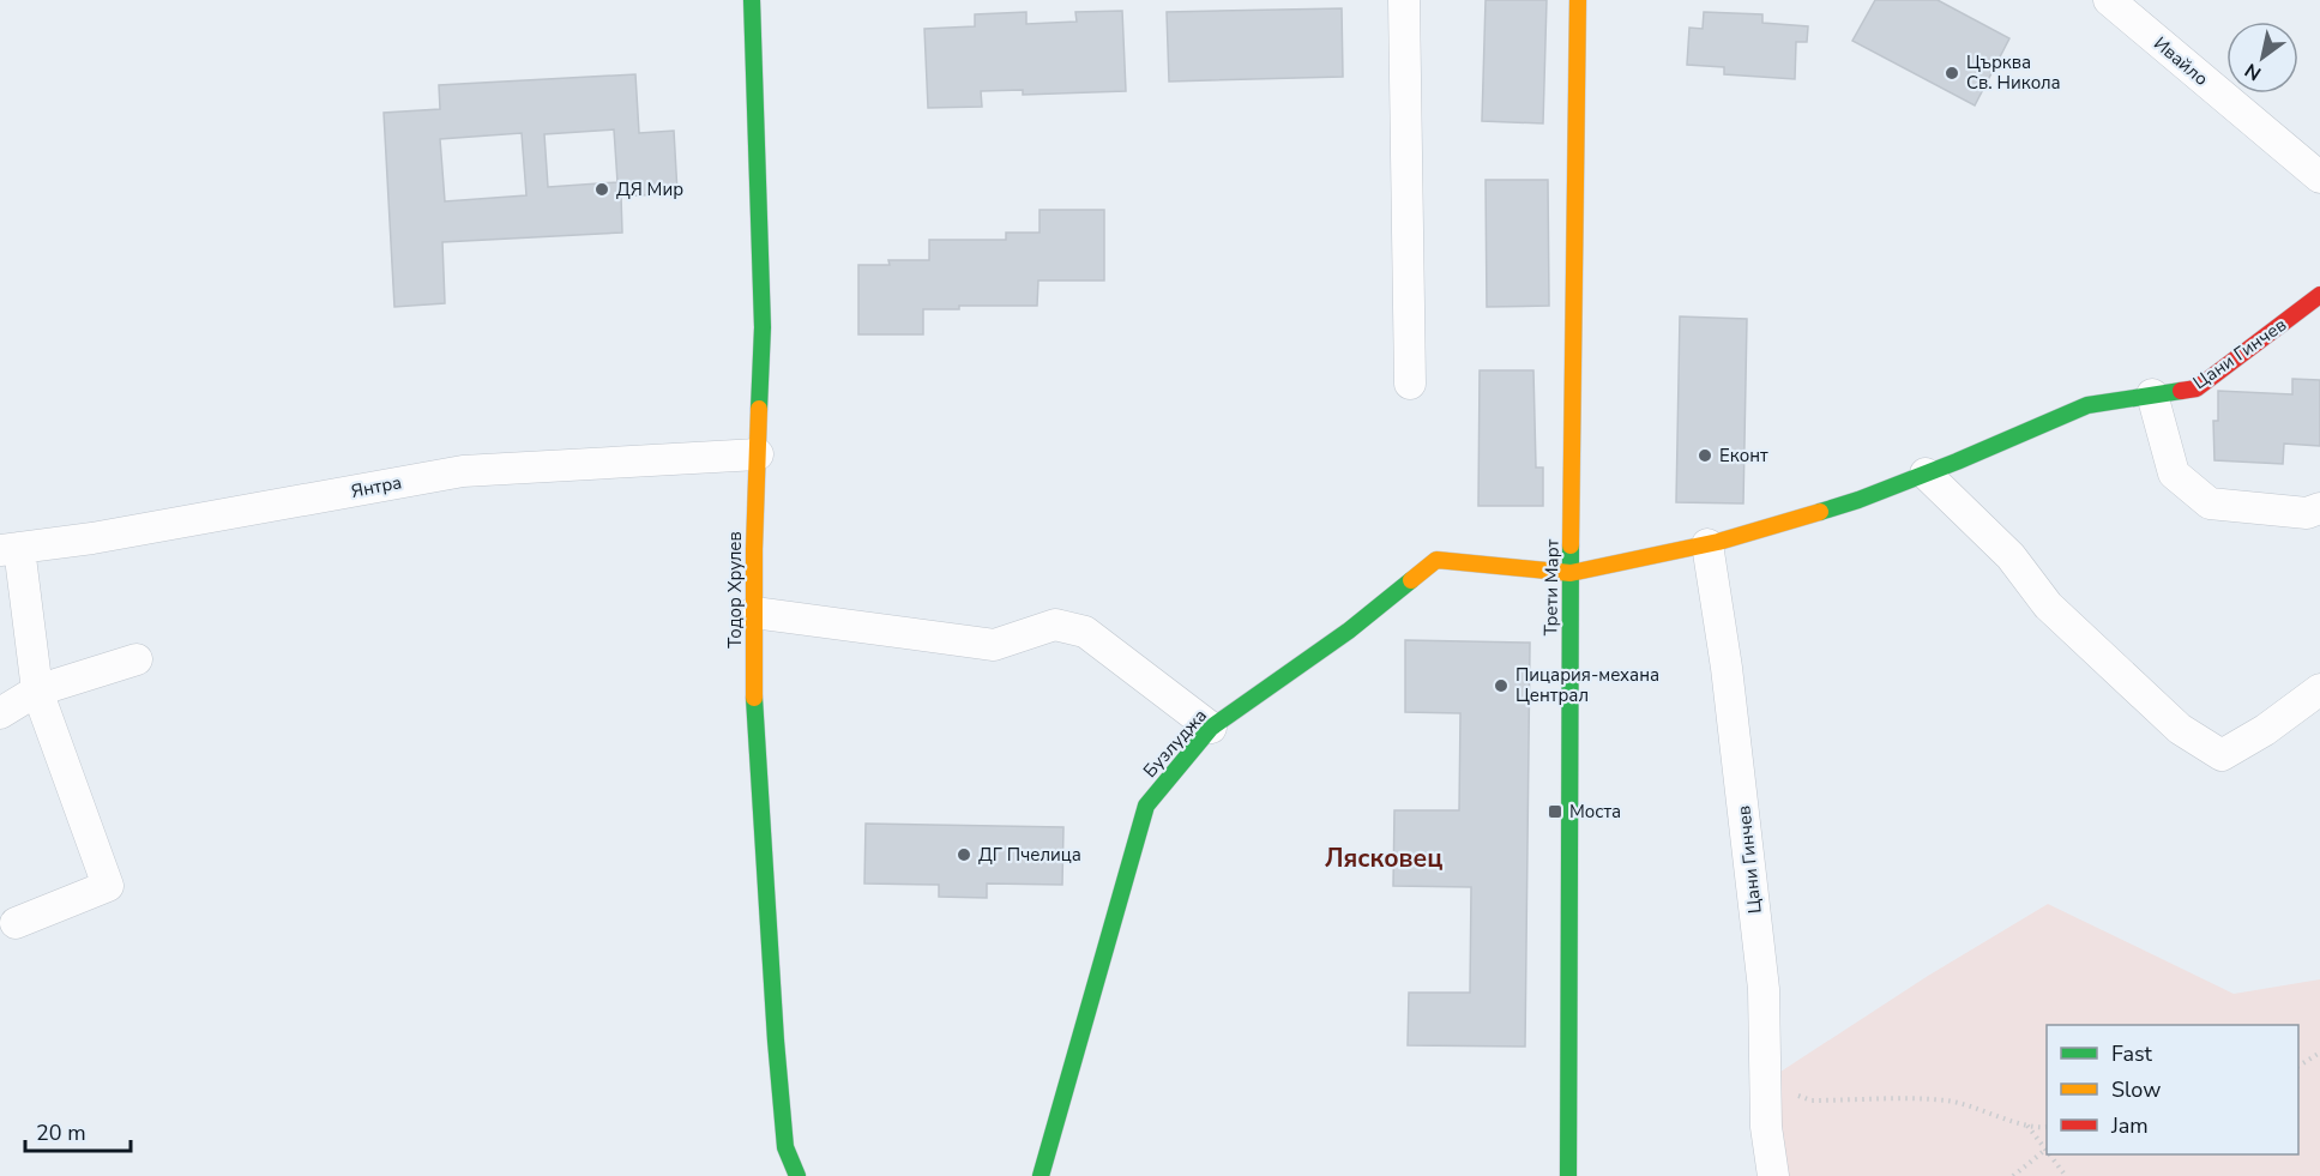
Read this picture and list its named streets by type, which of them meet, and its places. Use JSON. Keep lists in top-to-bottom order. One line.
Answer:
{"streets":{"street":["Ивайло","Цани Гинчев","Янтра","Трети Март","Тодор Хрулев","Бузлуджа"]},"crossings":[["Цани Гинчев","Трети Март"],["Цани Гинчев","Бузлуджа"],["Янтра","Тодор Хрулев"],["Трети Март","Бузлуджа"]],"districts":["Лясковец"],"places":{"other":["Църква Св. Никола","ДЯ Мир","Еконт","Пицария-механа Централ","ДГ Пчелица"],"transit":["Моста"]},"legend":["Fast","Slow","Jam"],"scale_bar":"20 m","north":"bottom left"}
